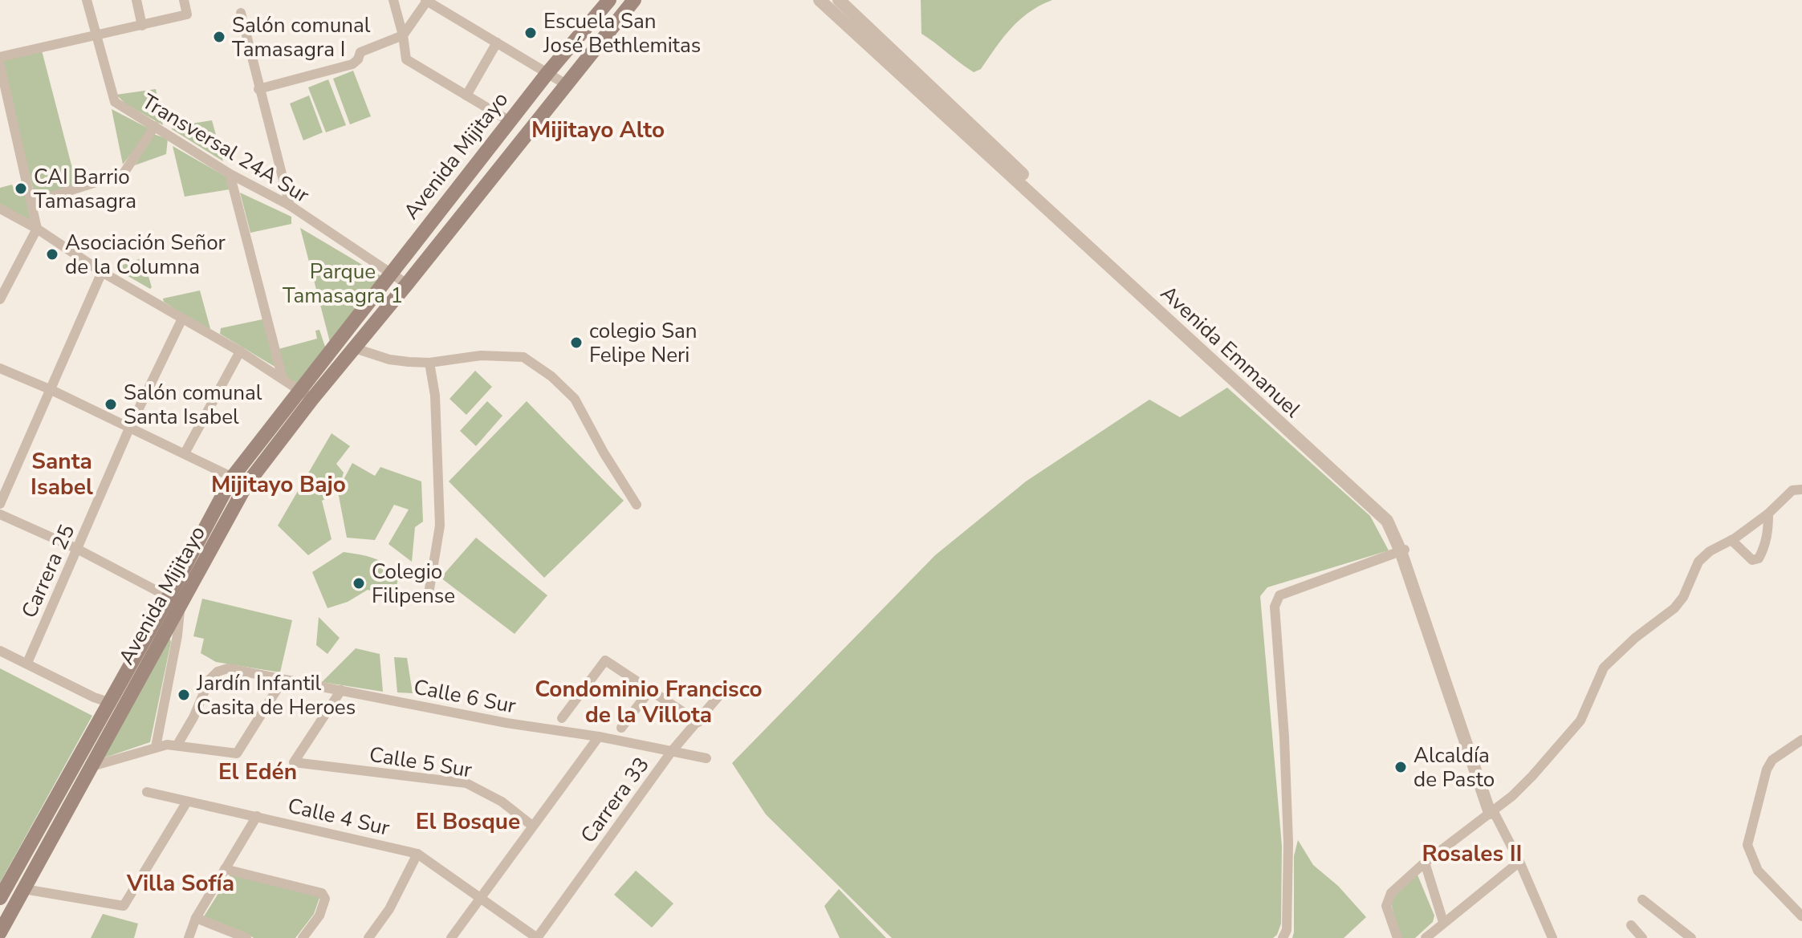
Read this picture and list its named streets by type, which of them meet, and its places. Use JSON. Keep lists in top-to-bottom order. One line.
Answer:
{"streets":{"main road":["Avenida Mijitayo"],"street":["Transversal 24A Sur","Avenida Emmanuel","Carrera 25","Calle 6 Sur","Calle 5 Sur","Carrera 33","Calle 4 Sur"]},"crossings":[["Transversal 24A Sur","Avenida Mijitayo"],["Calle 6 Sur","Calle 5 Sur"],["Calle 6 Sur","Carrera 33"],["Carrera 33","Calle 4 Sur"]],"districts":["Mijitayo Alto","Santa Isabel","Mijitayo Bajo","Condominio Francisco de la Villota","El Edén","El Bosque","Rosales II","Villa Sofía"],"parks":["Parque Tamasagra 1"],"places":["Escuela San José Bethlemitas","Salón comunal Tamasagra I","CAI Barrio Tamasagra","Asociación Señor de la Columna","colegio San Felipe Neri","Salón comunal Santa Isabel","Colegio Filipense","Jardín Infantil Casita de Heroes","Alcaldía de Pasto"]}
